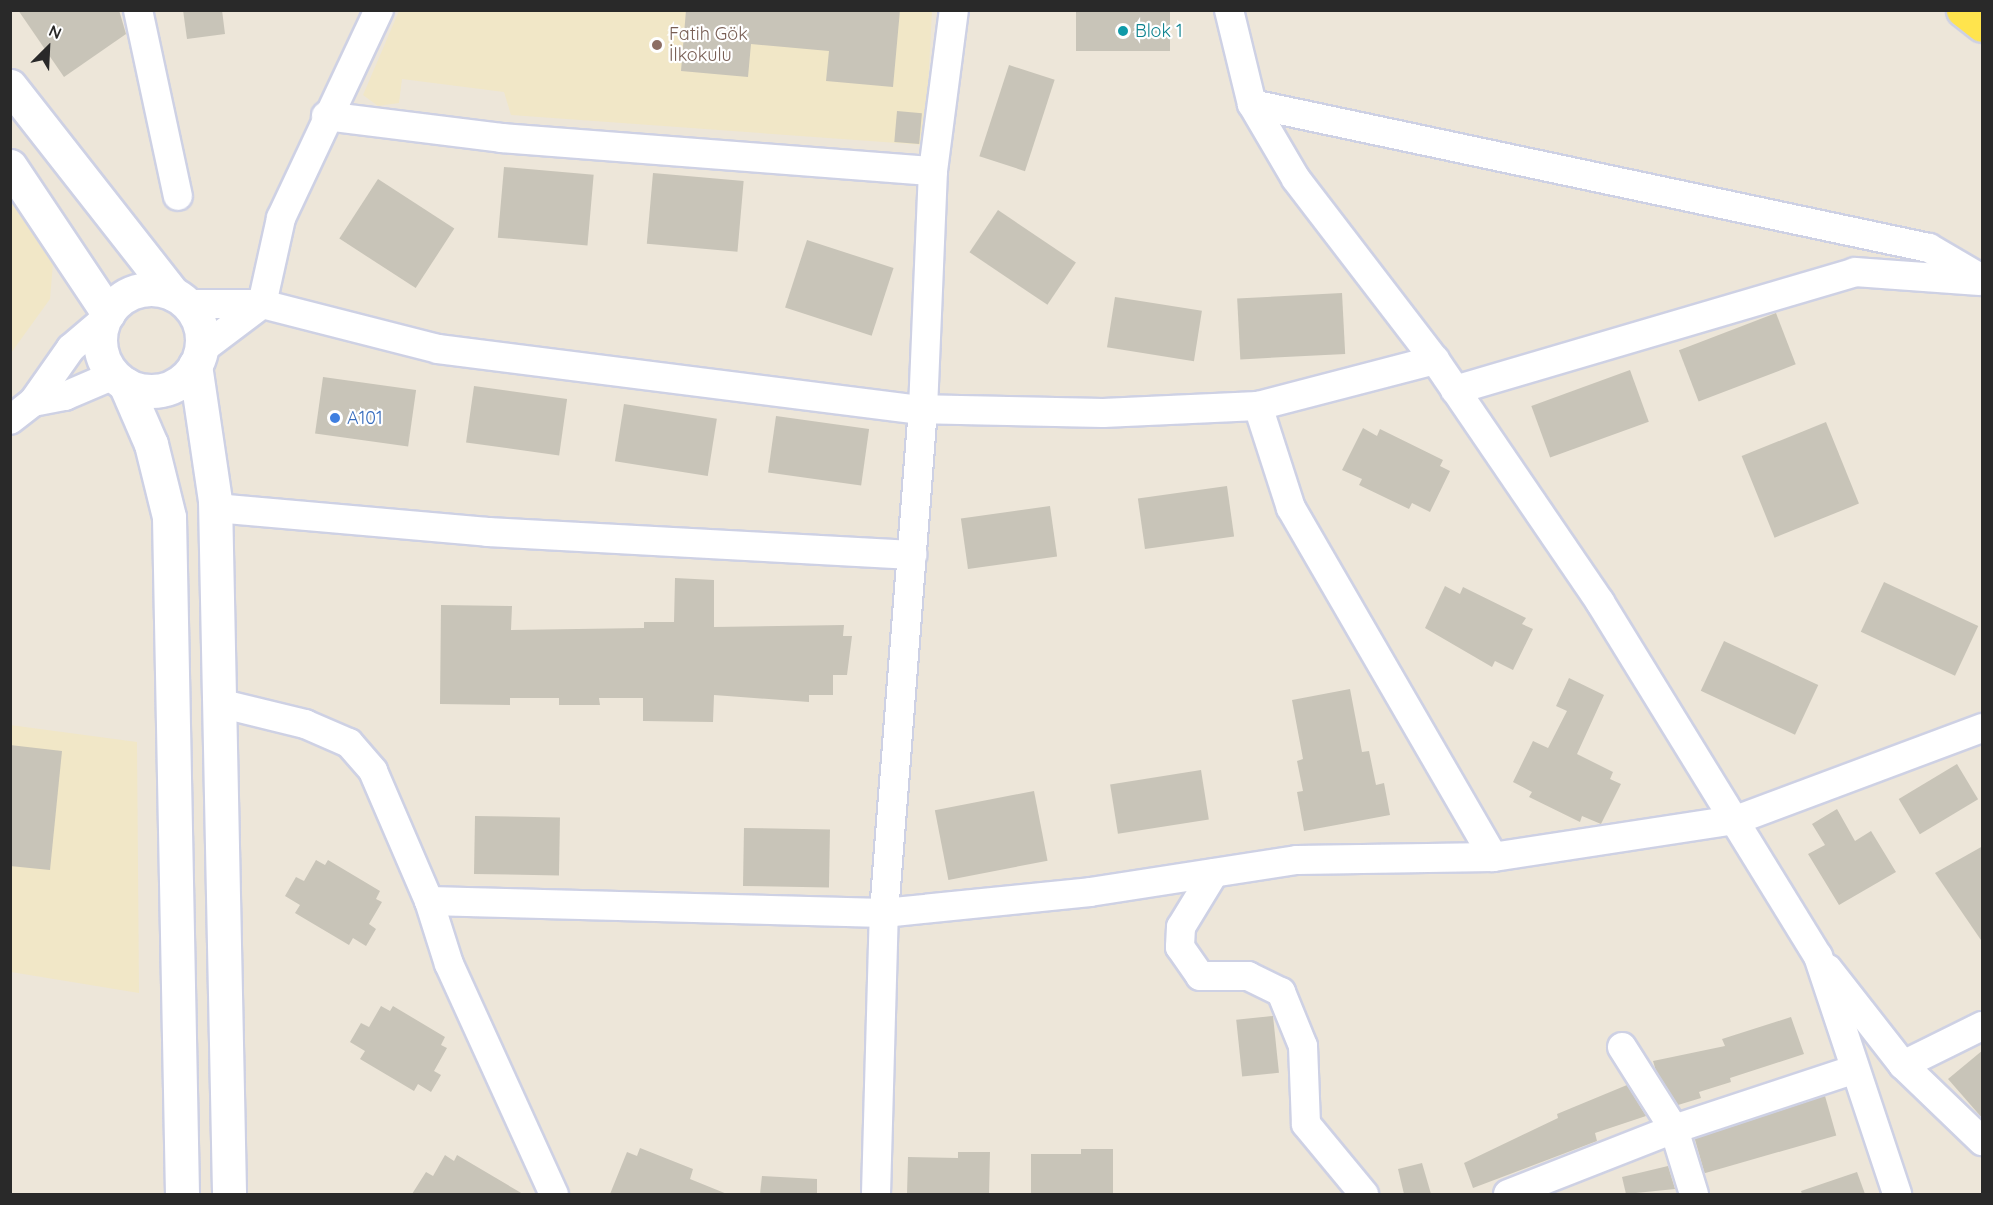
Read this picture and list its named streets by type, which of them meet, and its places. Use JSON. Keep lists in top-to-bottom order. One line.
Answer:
{"places":["Blok 1","Fatih Gök İlkokulu","A101"],"north":"top right"}
